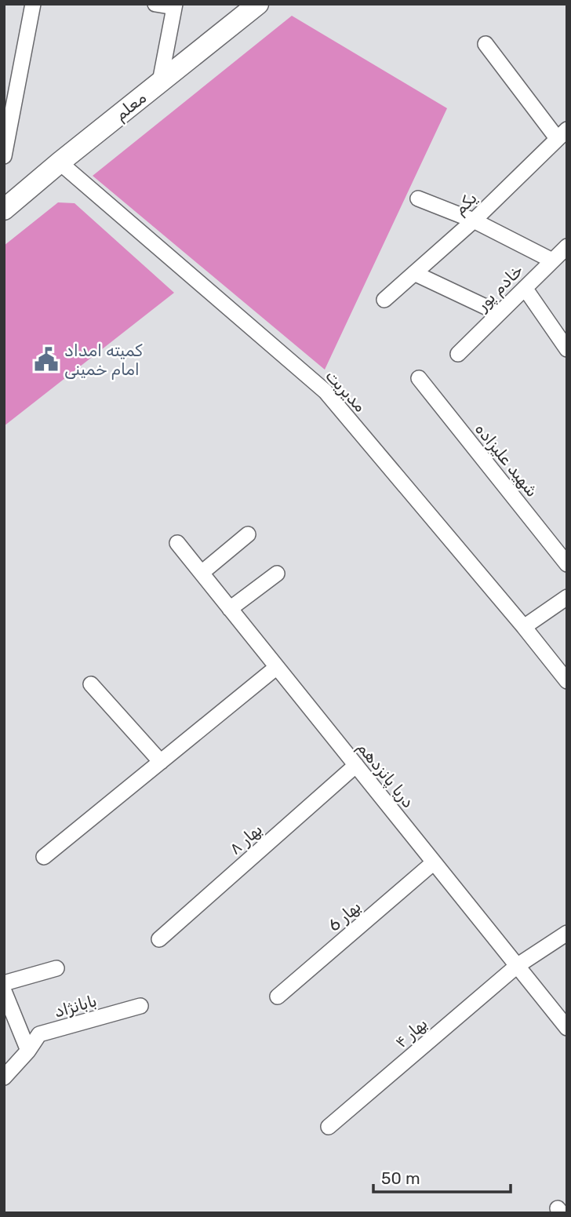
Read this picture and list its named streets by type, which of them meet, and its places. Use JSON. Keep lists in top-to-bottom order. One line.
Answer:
{"streets":{"main road":["معلم"],"street":["یکم","خادم پور","مدیریت","شهید علیزاده","دریا پانزدهم","بهار ۸","بهار 6","بابانژاد","بهار ۴"]},"crossings":[["معلم","مدیریت"],["دریا پانزدهم","بهار ۸"],["دریا پانزدهم","بهار 6"],["دریا پانزدهم","بهار ۴"]],"places":{"public building":["کمیته امداد امام خمینی"]},"scale_bar":"50 m"}
